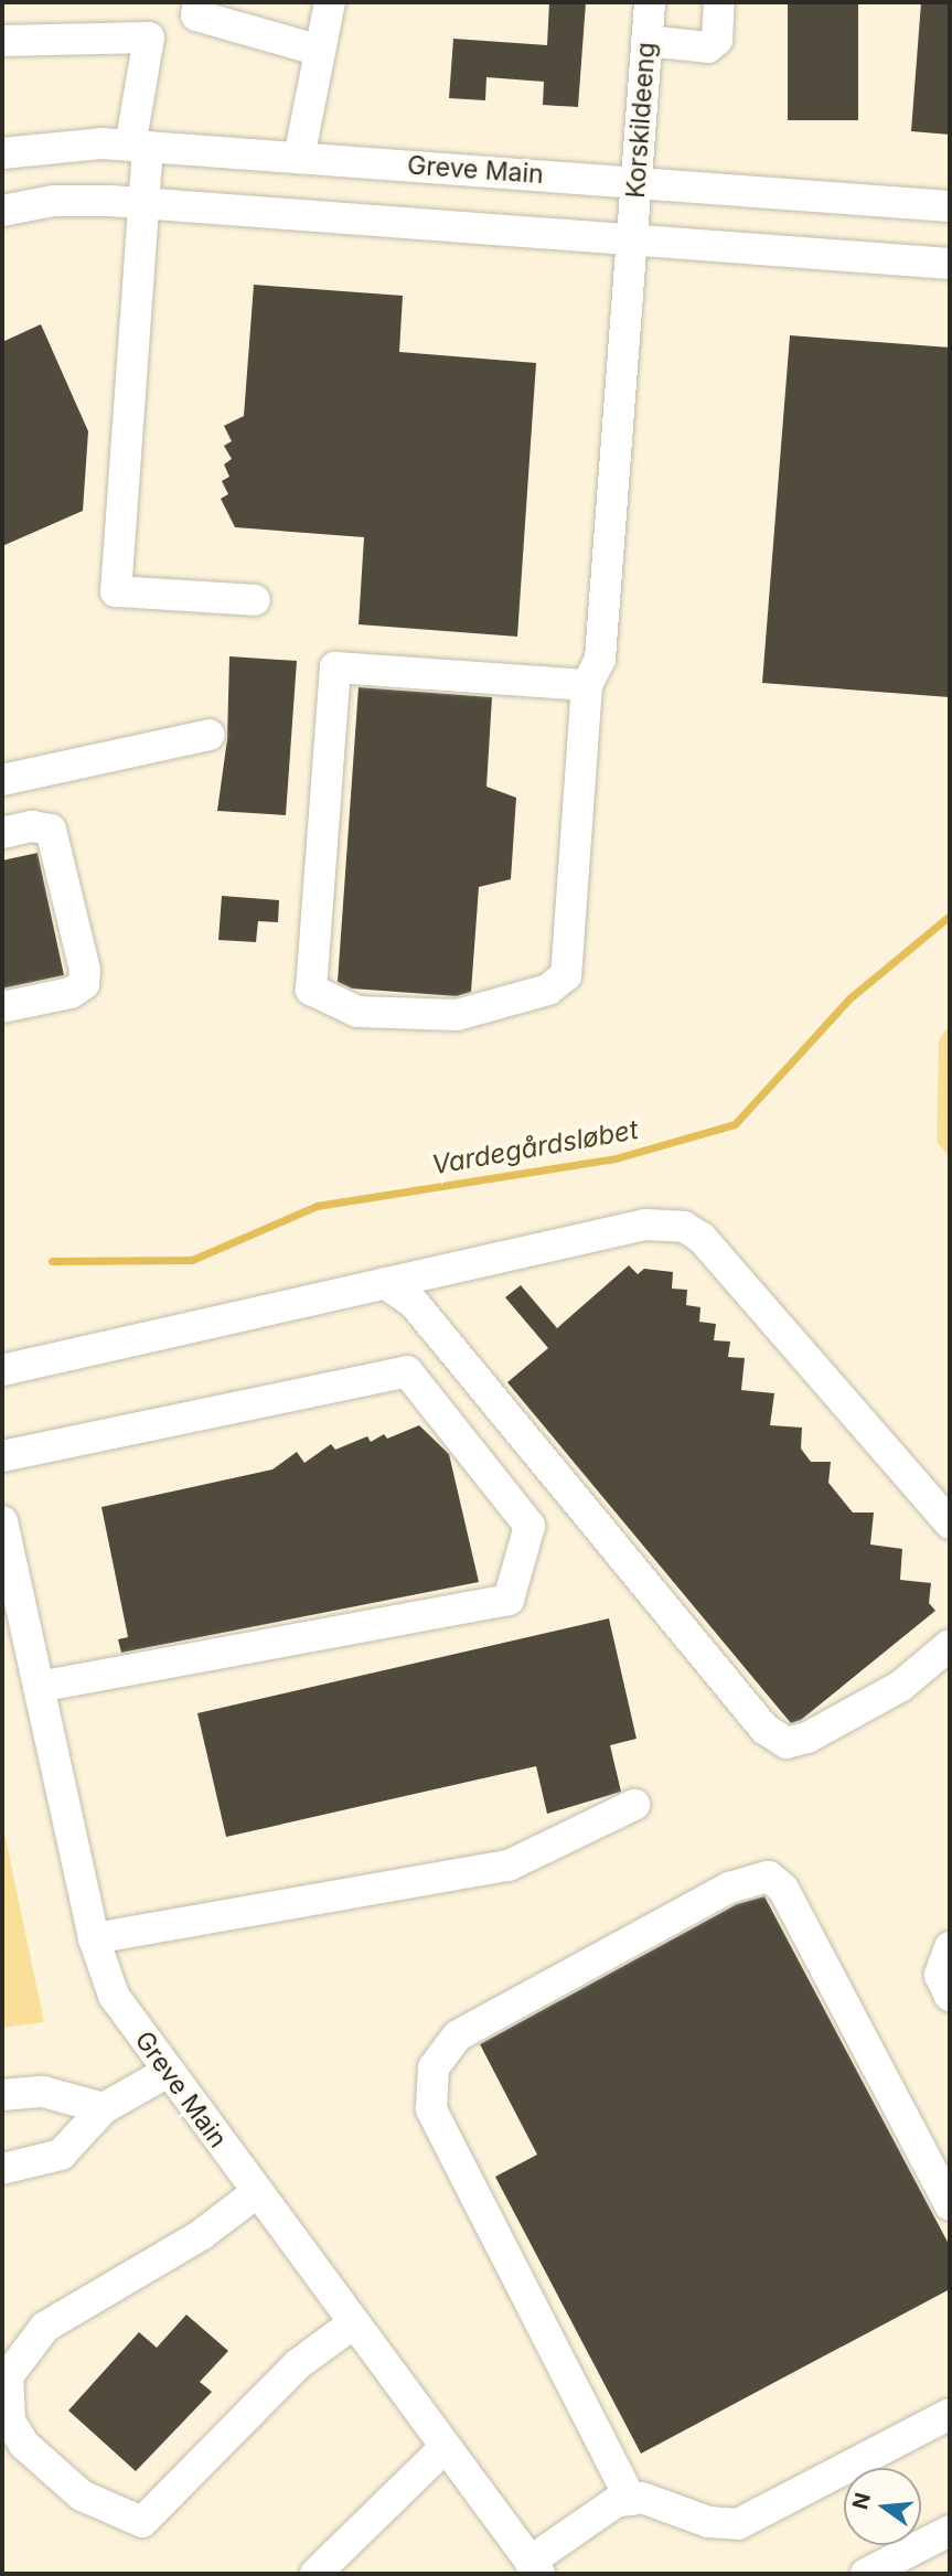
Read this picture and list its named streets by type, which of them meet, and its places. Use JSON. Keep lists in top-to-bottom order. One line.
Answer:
{"streets":{"street":["Korskildeeng","Greve Main"]},"crossings":[["Korskildeeng","Greve Main"]],"water":["Vardegårdsløbet"],"north":"left"}
